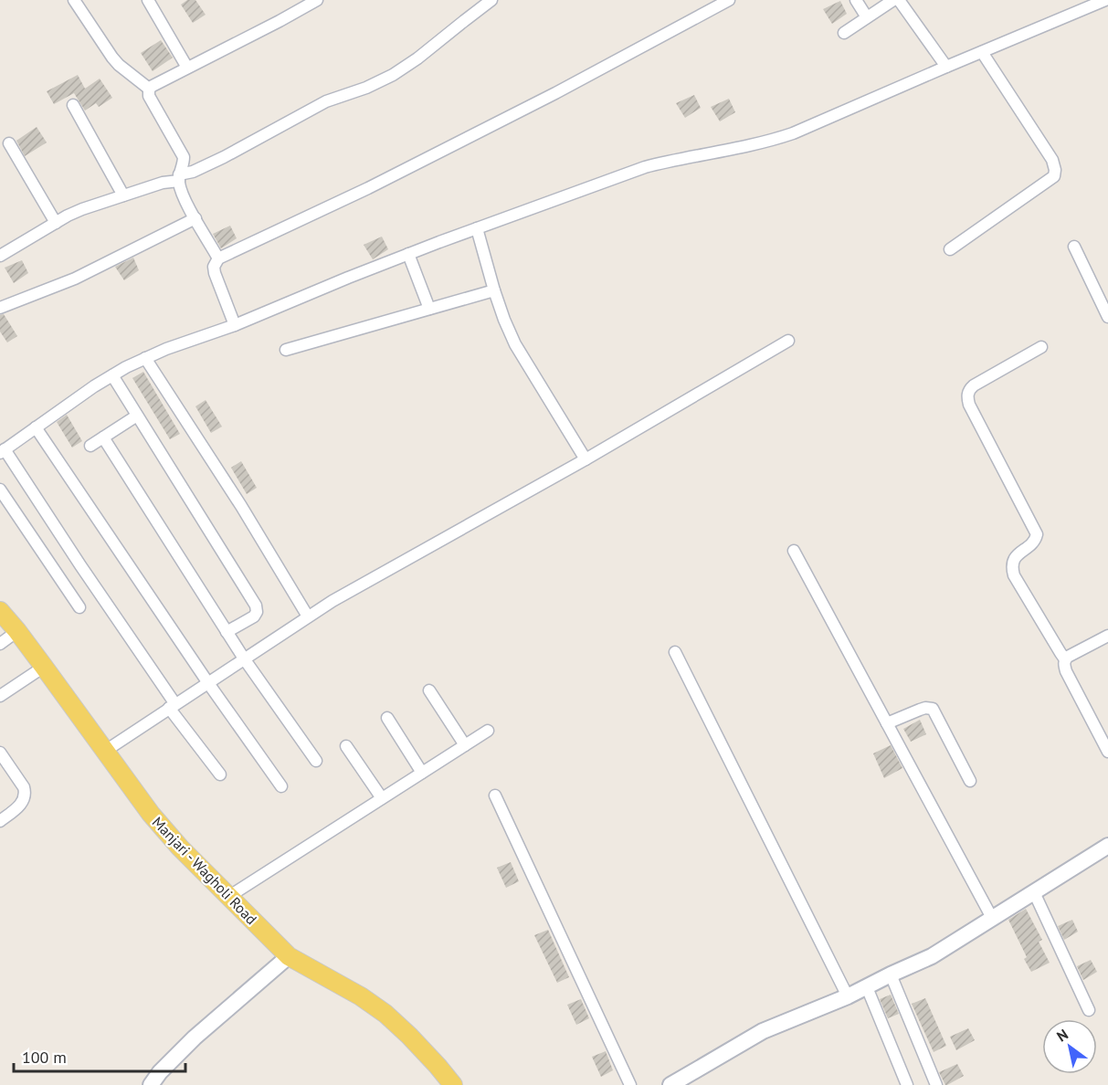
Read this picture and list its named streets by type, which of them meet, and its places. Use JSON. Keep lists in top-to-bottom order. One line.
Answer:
{"streets":{"main road":["Manjari - Wagholi Road"]},"scale_bar":"100 m","north":"top left"}
